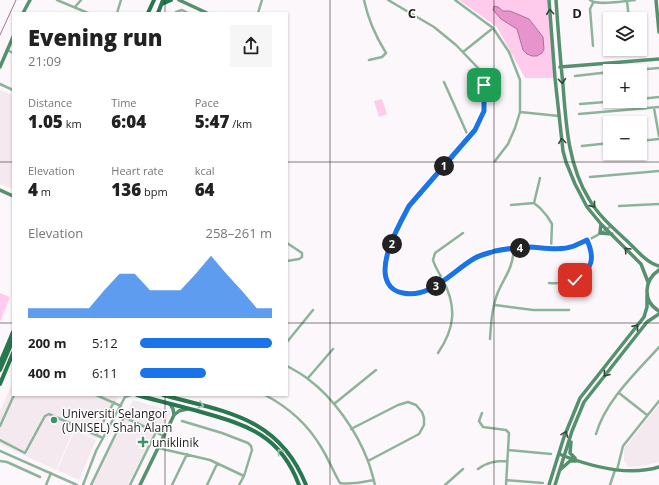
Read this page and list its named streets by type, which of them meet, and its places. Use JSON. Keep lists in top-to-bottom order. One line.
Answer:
{"places":{"other":["Universiti Selangor (UNISEL) Shah Alam"],"health":["uniklinik"]},"page":{"map_buttons":["+","−"],"heading":["Evening run","21:09"],"stats":[["Distance","1.05 km"],["Time","6:04"],["Pace","5:47 /km"],["Elevation","4 m"],["Heart rate","136 bpm"],["kcal","64"]],"pins":["1","2","4","3"],"chart":["Elevation","258–261 m"],"list":[{"name":"200 m","note":"5:12"},{"name":"400 m","note":"6:11"}]},"grid":{"columns":["C","D"]}}
